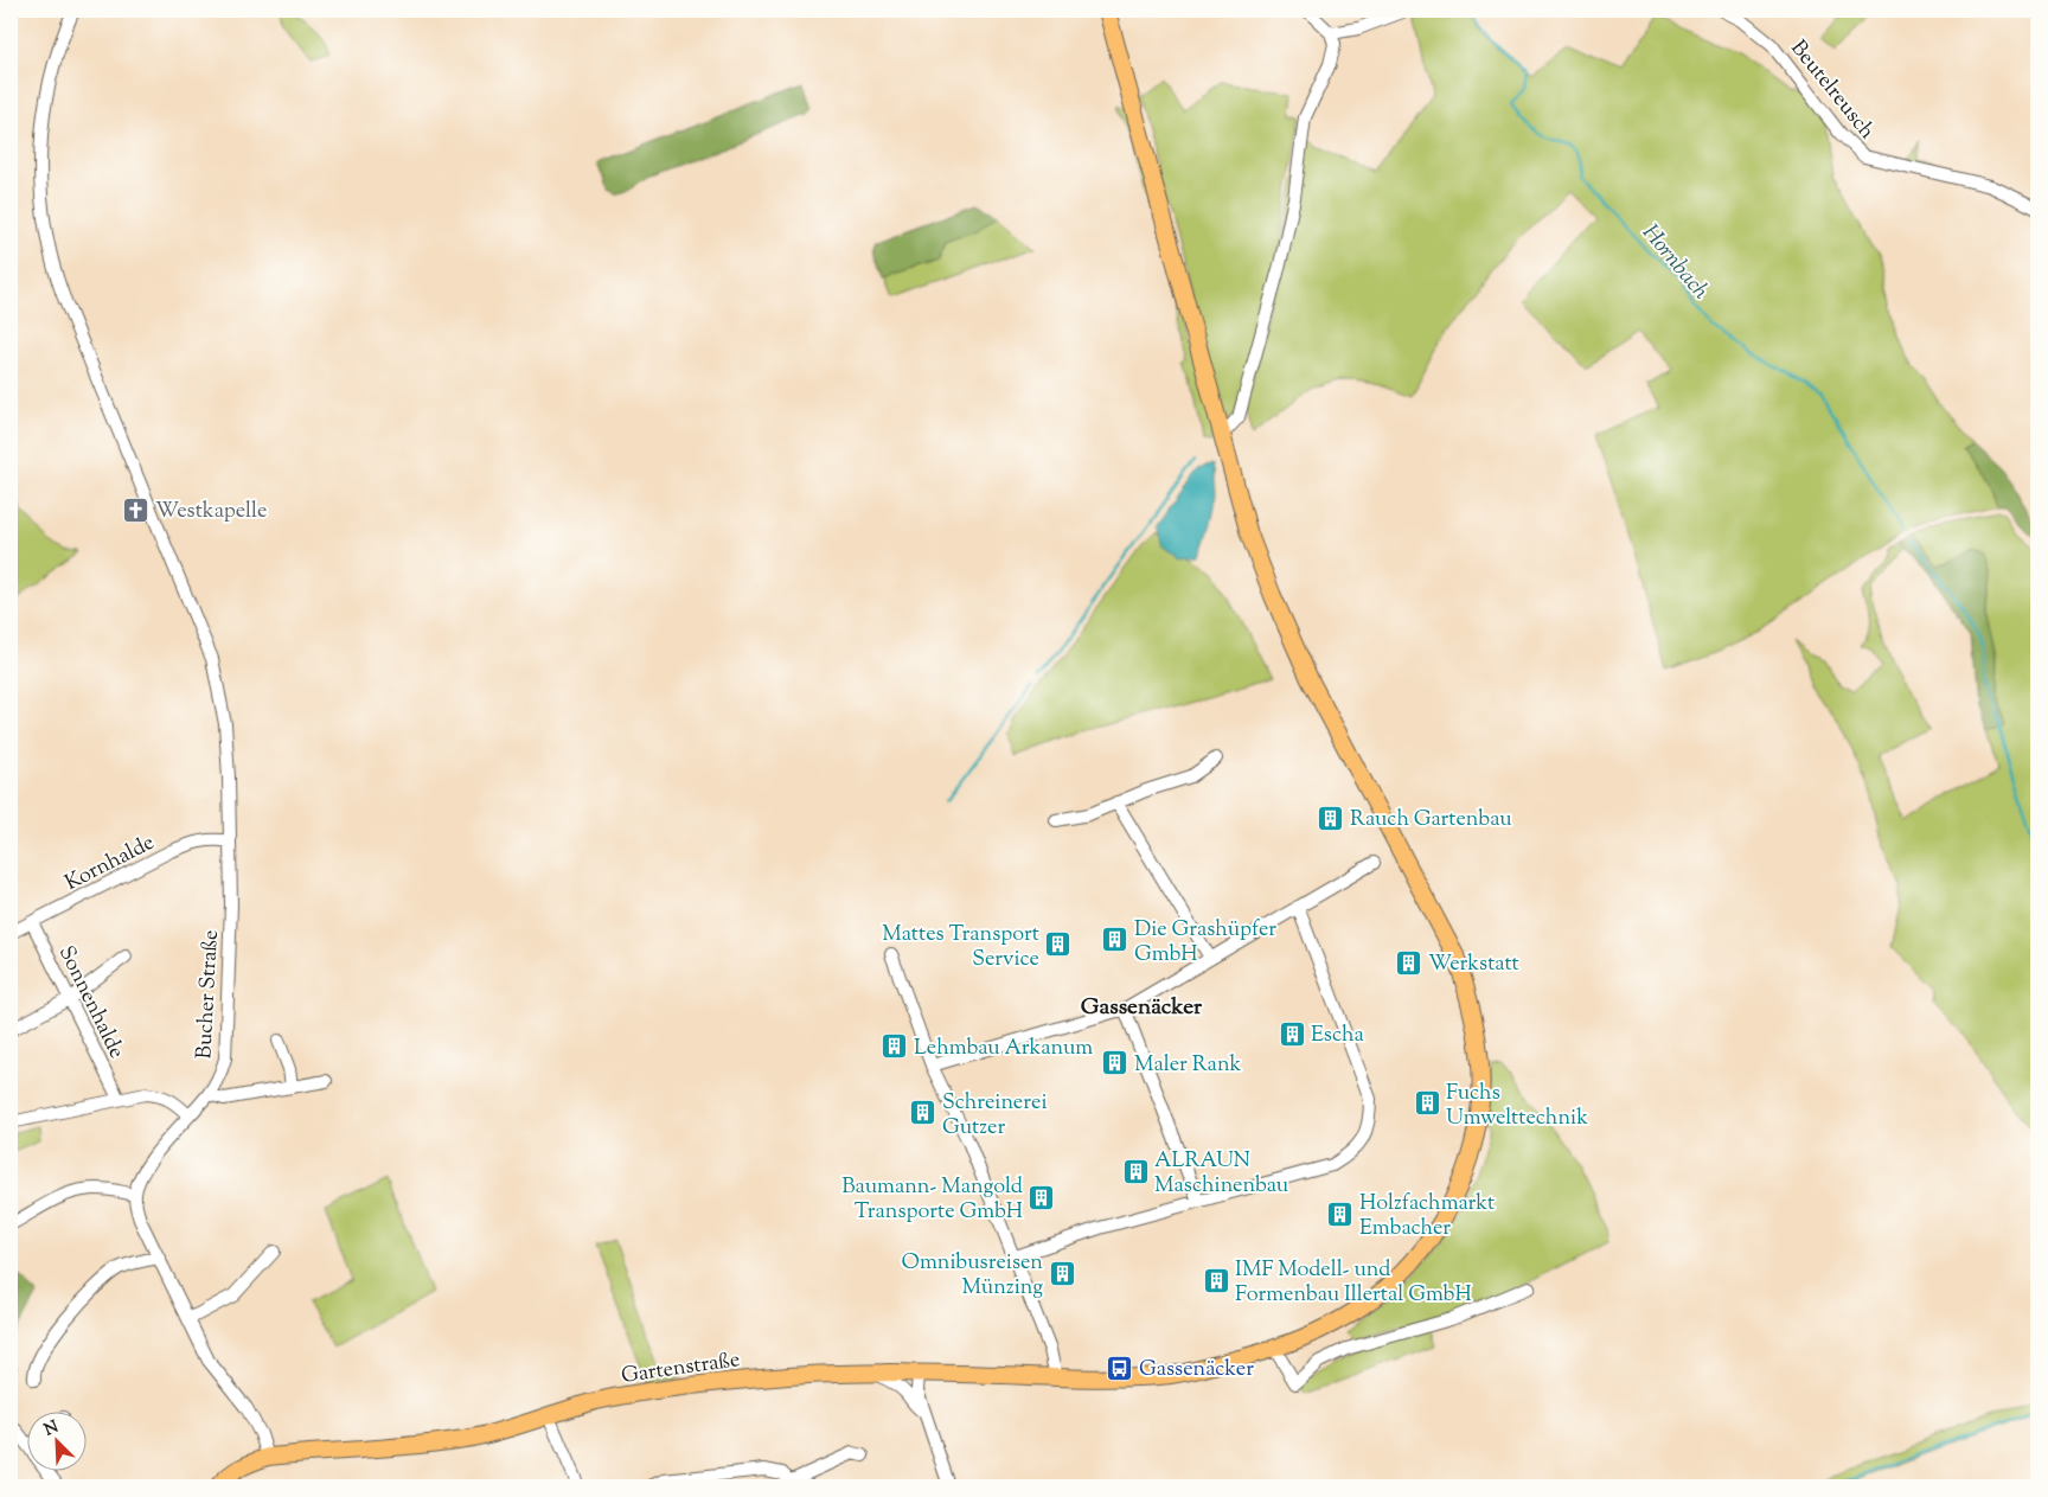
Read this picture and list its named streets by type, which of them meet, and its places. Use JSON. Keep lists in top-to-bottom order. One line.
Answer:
{"streets":{"main road":["Gartenstraße"],"street":["Beutelreusch","Kornhalde","Bucher Straße","Sonnenhalde"]},"crossings":[["Kornhalde","Bucher Straße"],["Kornhalde","Sonnenhalde"]],"districts":["Gassenäcker"],"water":["Hornbach"],"places":{"church":["Westkapelle"],"building":["Rauch Gartenbau","Die Grashüpfer GmbH","Mattes Transport Service","Werkstatt","Escha","Lehmbau Arkanum","Maler Rank","Fuchs Umwelttechnik","Schreinerei Gutzer","ALRAUN Maschinenbau","Baumann- Mangold Transporte GmbH","Holzfachmarkt Embacher","Omnibusreisen Münzing","IMF Modell- und Formenbau Illertal GmbH"],"bus stop":["Gassenäcker"]},"north":"top left"}
